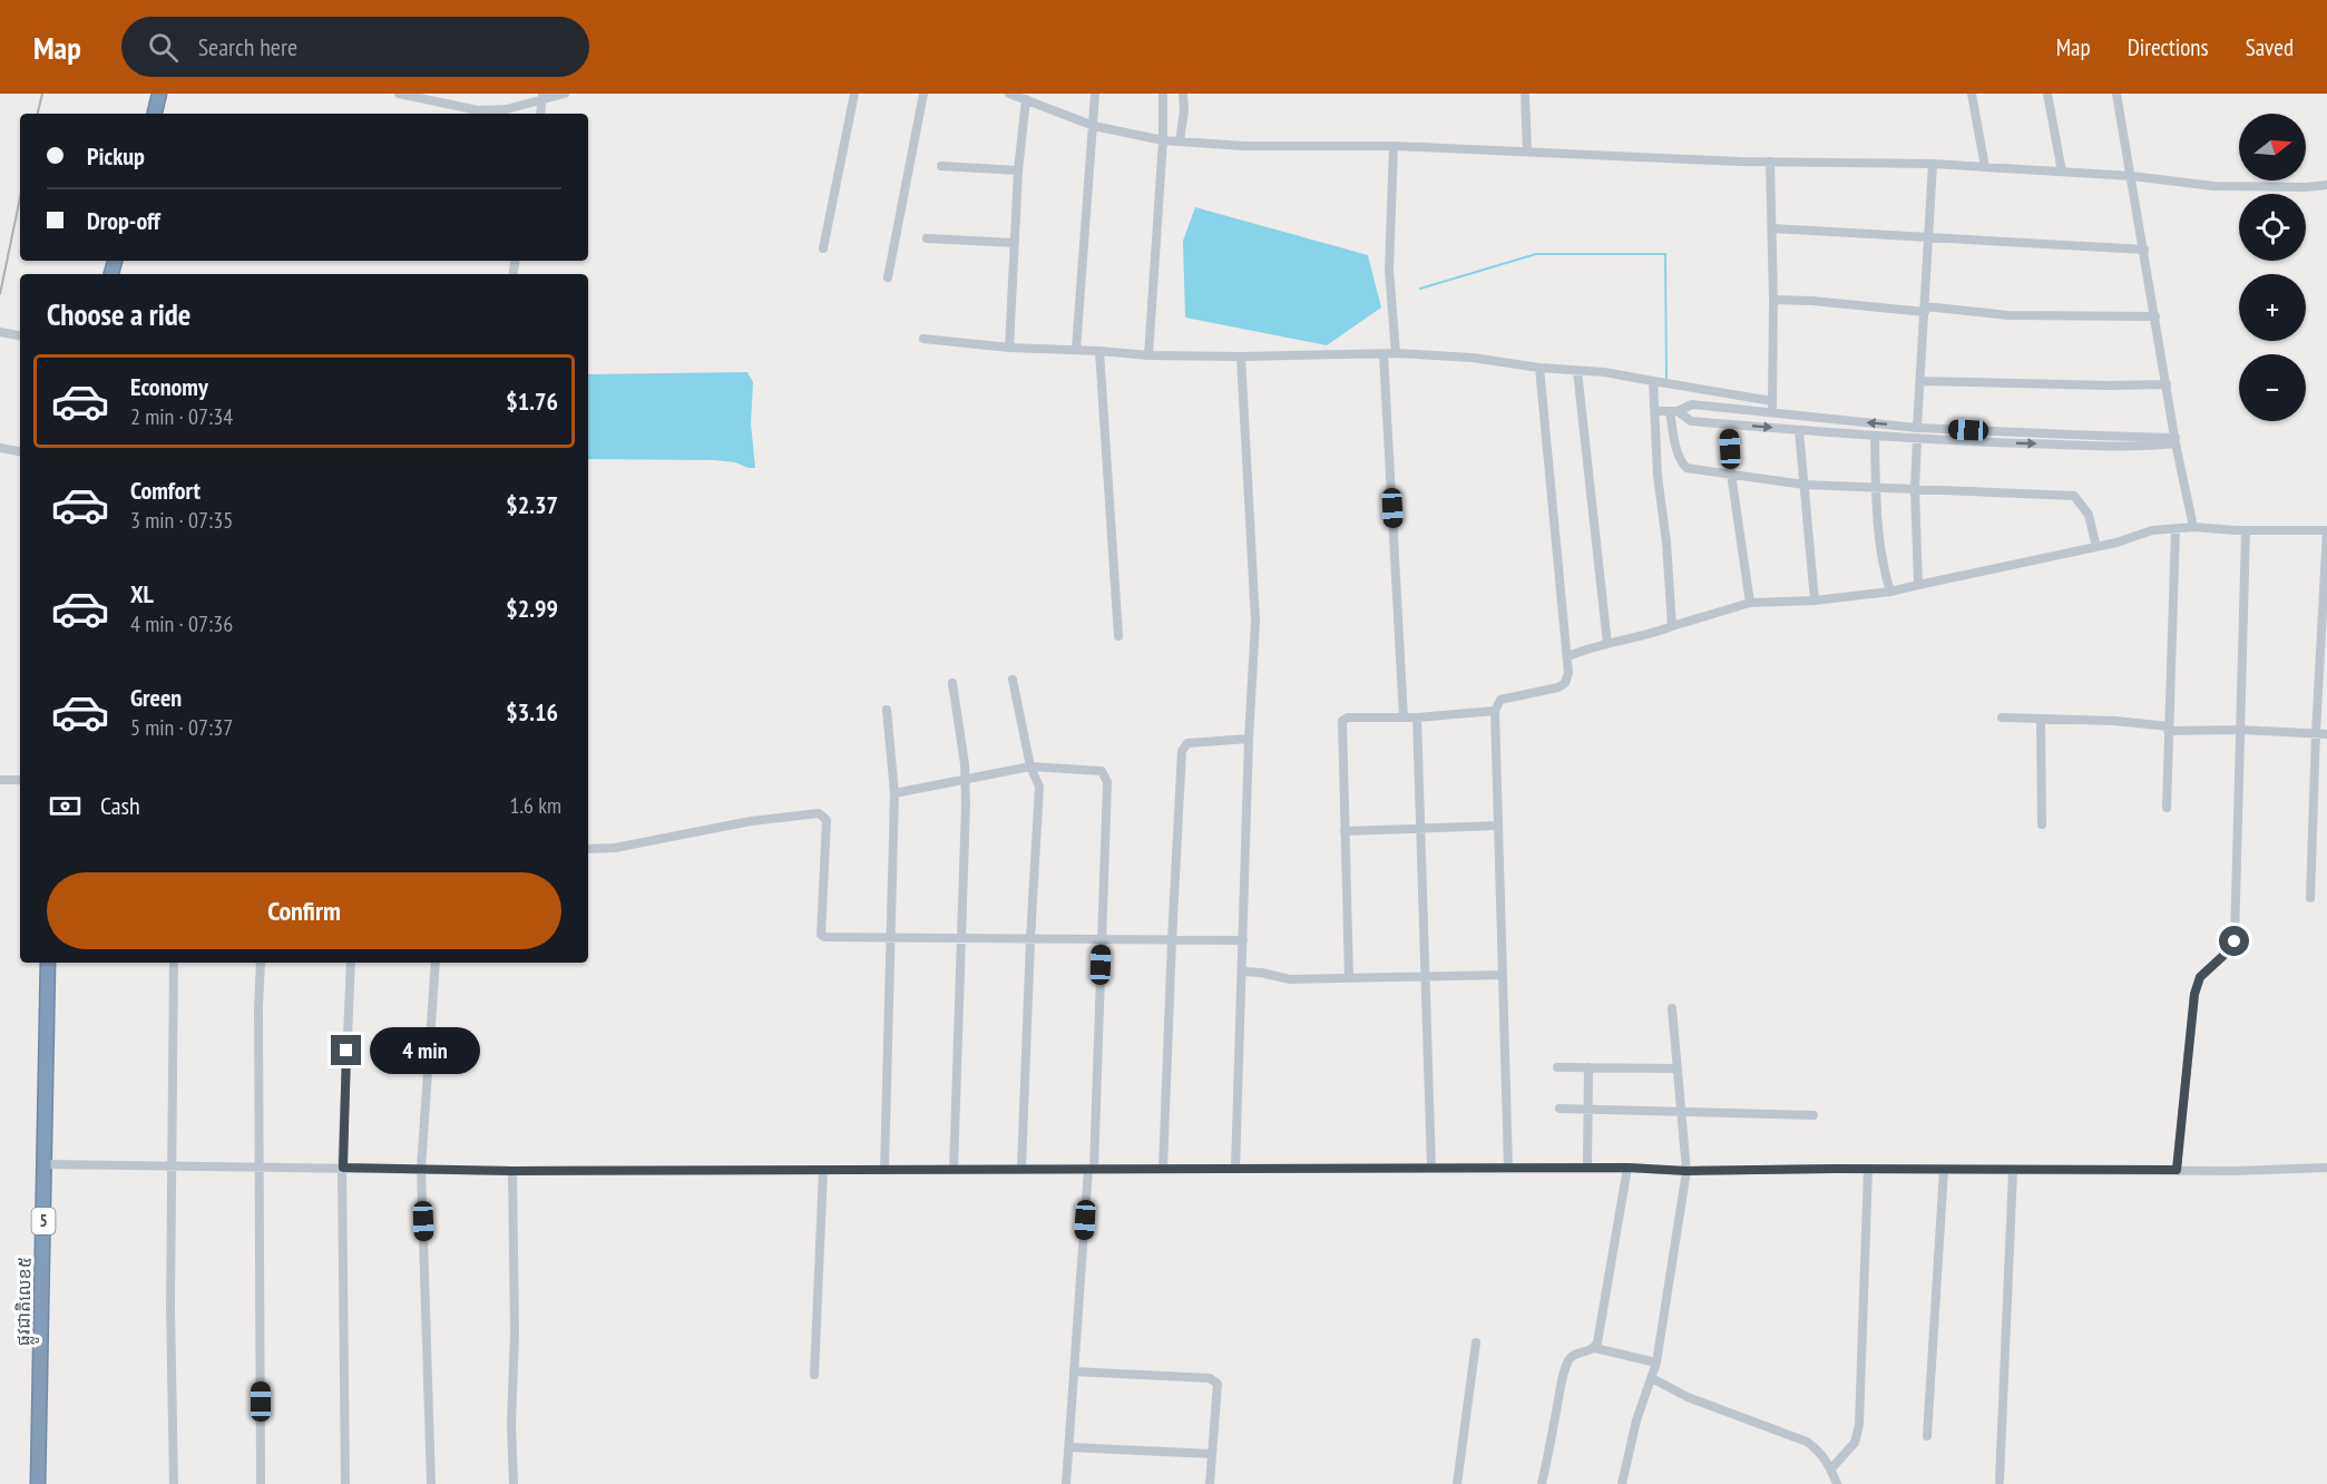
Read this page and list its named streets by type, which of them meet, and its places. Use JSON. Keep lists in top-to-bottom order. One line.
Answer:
{"streets":{"highway":["5","ផ្លូវជាតិលេខ៥"]},"north":"right","page":{"header":"Map","search":"Search here","nav":["Map","Directions","Saved"],"map_buttons":["+","−"],"banner":["Pickup","Drop-off"],"heading":"Choose a ride","list":[{"name":"Economy","note":"2 min · 07:34","value":"$1.76"},{"name":"Comfort","note":"3 min · 07:35","value":"$2.37"},{"name":"XL","note":"4 min · 07:36","value":"$2.99"},{"name":"Green","note":"5 min · 07:37","value":"$3.16"}],"pay":["Cash","1.6 km"],"buttons":"Confirm","bubble":"4 min"}}
